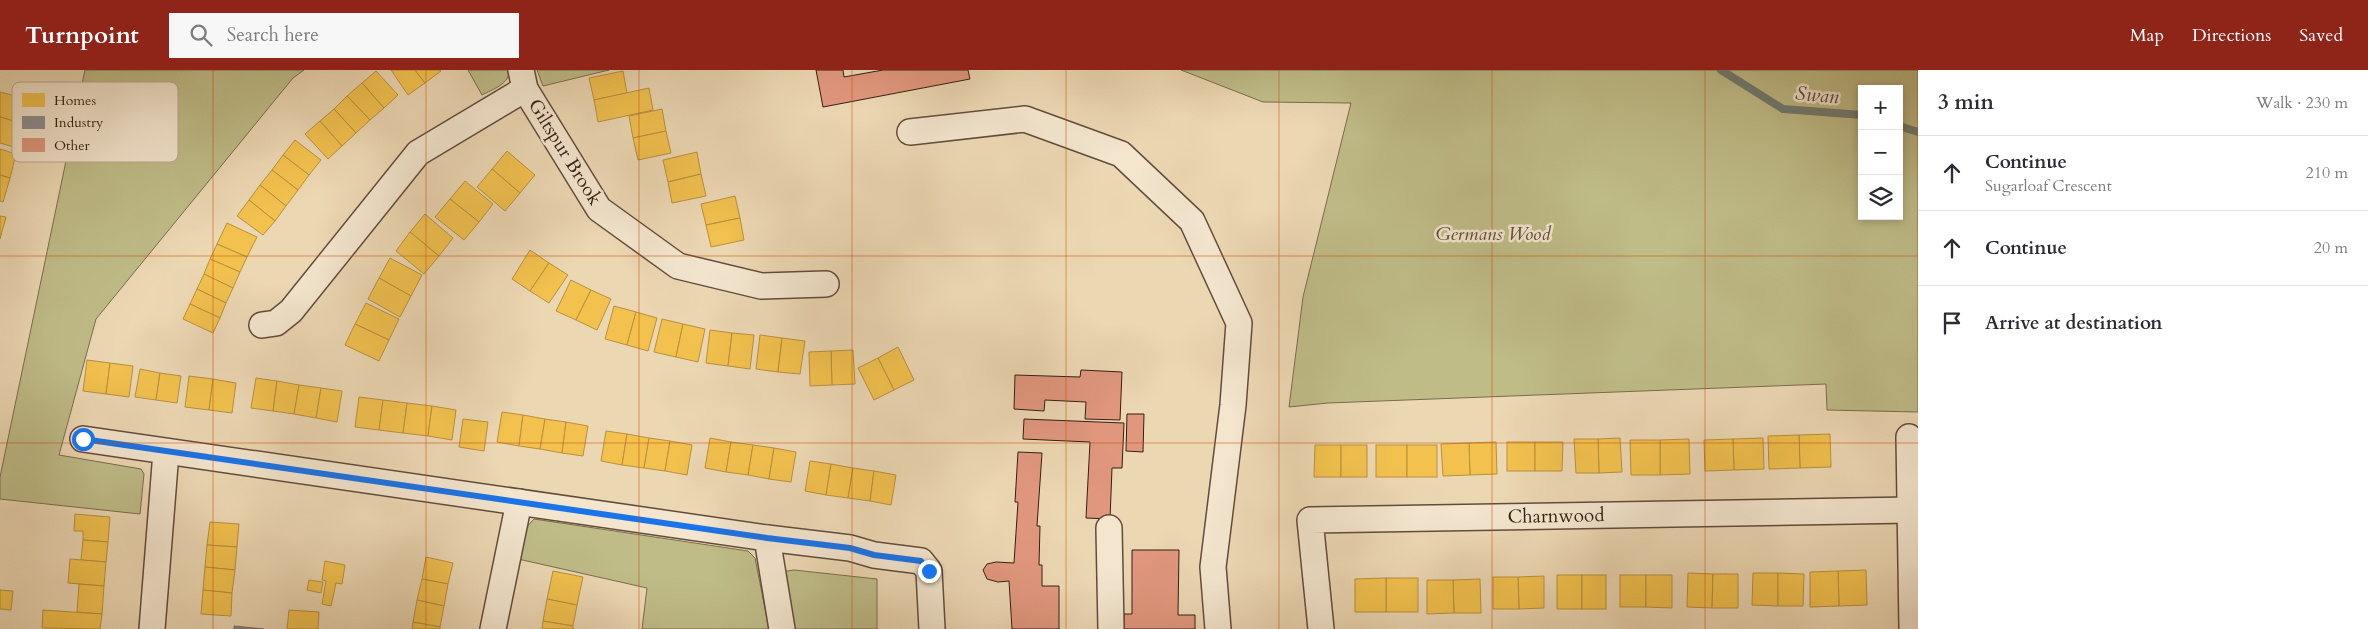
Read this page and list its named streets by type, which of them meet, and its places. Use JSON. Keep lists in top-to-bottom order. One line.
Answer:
{"streets":{"street":["Giltspur Brook","Charnwood"]},"water":["Swan"],"parks":["Germans Wood"],"legend":["Homes","Industry","Other"],"page":{"header":"Turnpoint","search":"Search here","nav":["Map","Directions","Saved"],"heading":["3 min","Walk · 230 m"],"map_buttons":["+","−"],"list":[["Continue","Sugarloaf Crescent","210 m"],["Continue","20 m"],"Arrive at destination"]}}
